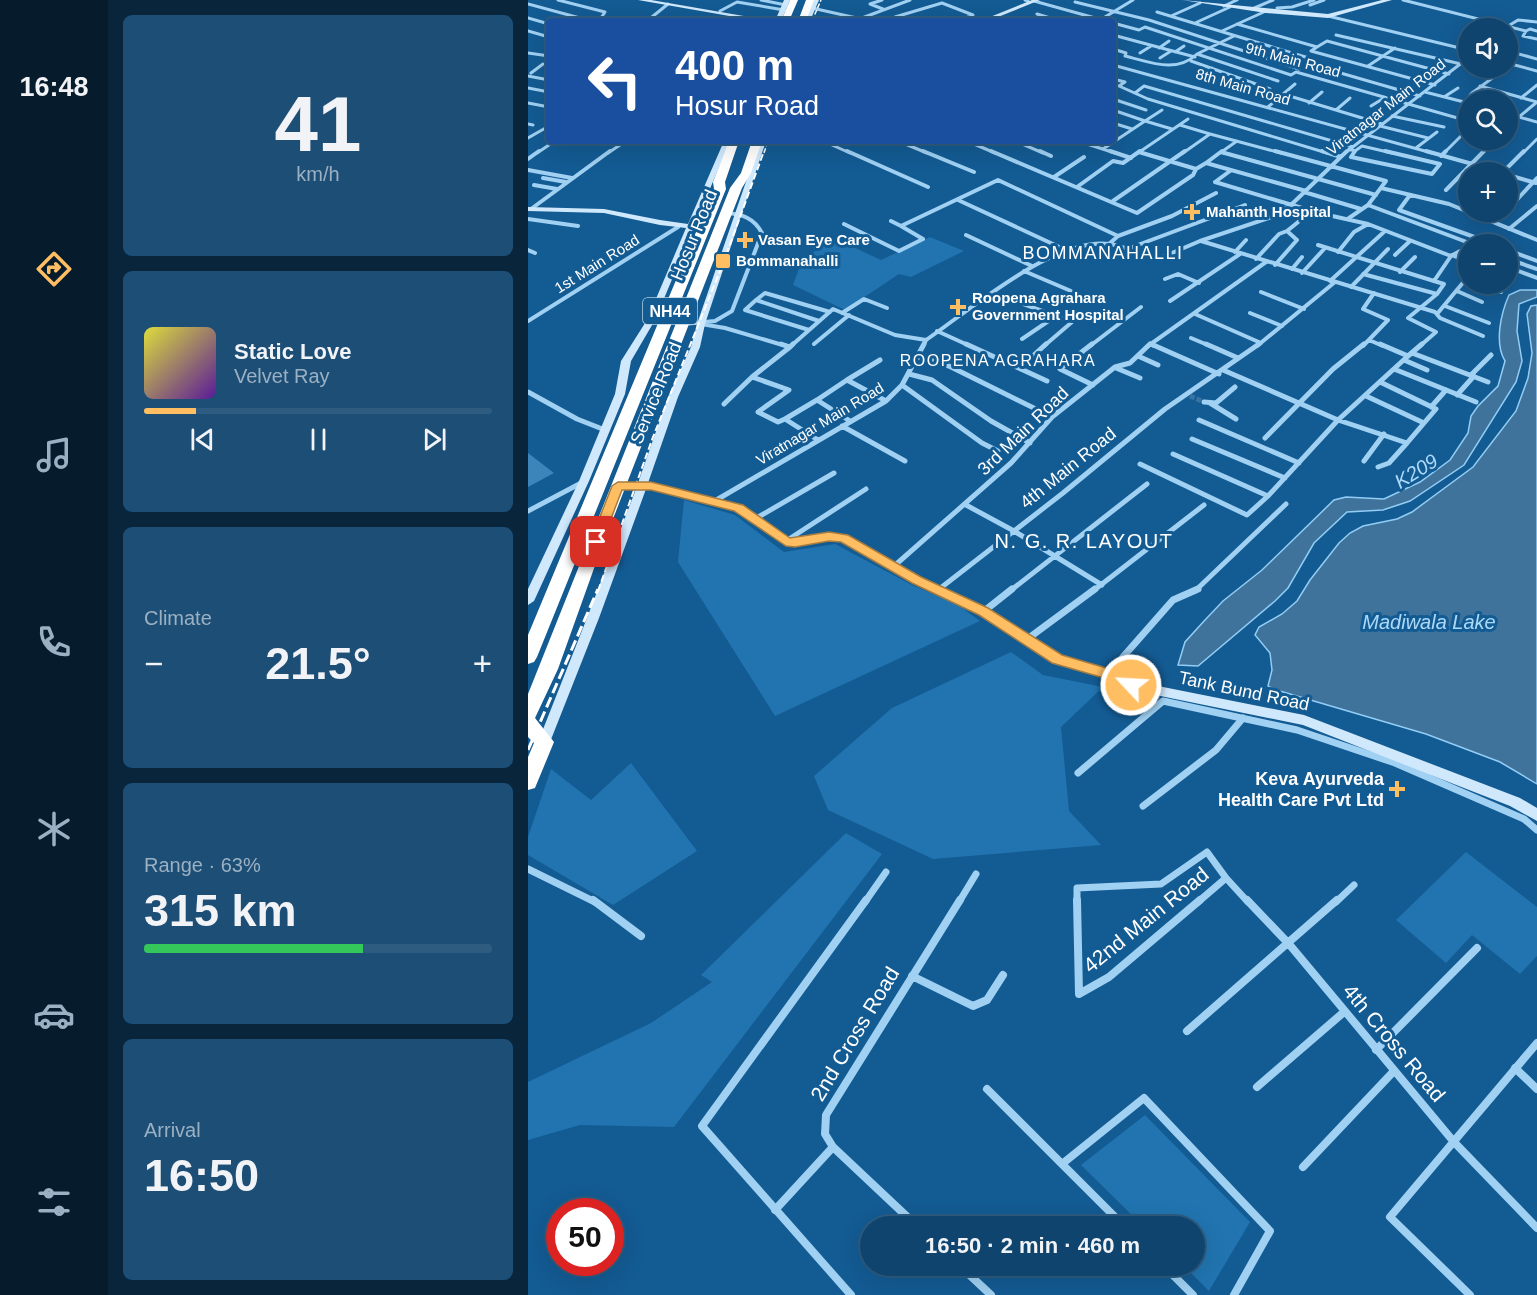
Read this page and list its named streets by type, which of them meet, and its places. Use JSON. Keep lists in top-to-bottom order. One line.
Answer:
{"streets":{"highway":["Hosur Road","NH44"],"street":["9th Main Road","8th Main Road","Viratnagar Main Road","1st Main Road","Service Road","3rd Main Road","4th Main Road","Tank Bund Road","42nd Main Road","2nd Cross Road","4th Cross Road"]},"crossings":[["9th Main Road","Viratnagar Main Road"],["8th Main Road","Viratnagar Main Road"],["Hosur Road","Service Road"],["3rd Main Road","Tank Bund Road"],["4th Main Road","Tank Bund Road"],["42nd Main Road","4th Cross Road"]],"districts":["BOMMANAHALLI","ROOPENA AGRAHARA","N. G. R. LAYOUT"],"water":["K209","Madiwala Lake"],"places":{"health":["Mahanth Hospital","Vasan Eye Care","Roopena Agrahara Government Hospital","Keva Ayurveda Health Care Pvt Ltd"],"transit":["Bommanahalli"]},"page":{"tabs":"16:48","tile":[["41","km/h"],"Climate",["Range · 63%","315 km"],["Arrival","16:50"]],"map_buttons":["+","−"],"turn":["400 m","Hosur Road"],"song":["Static Love","Velvet Ray"],"heat":["−","21.5°","+"],"limit":"50","trip":"16:50 · 2 min · 460 m"}}
